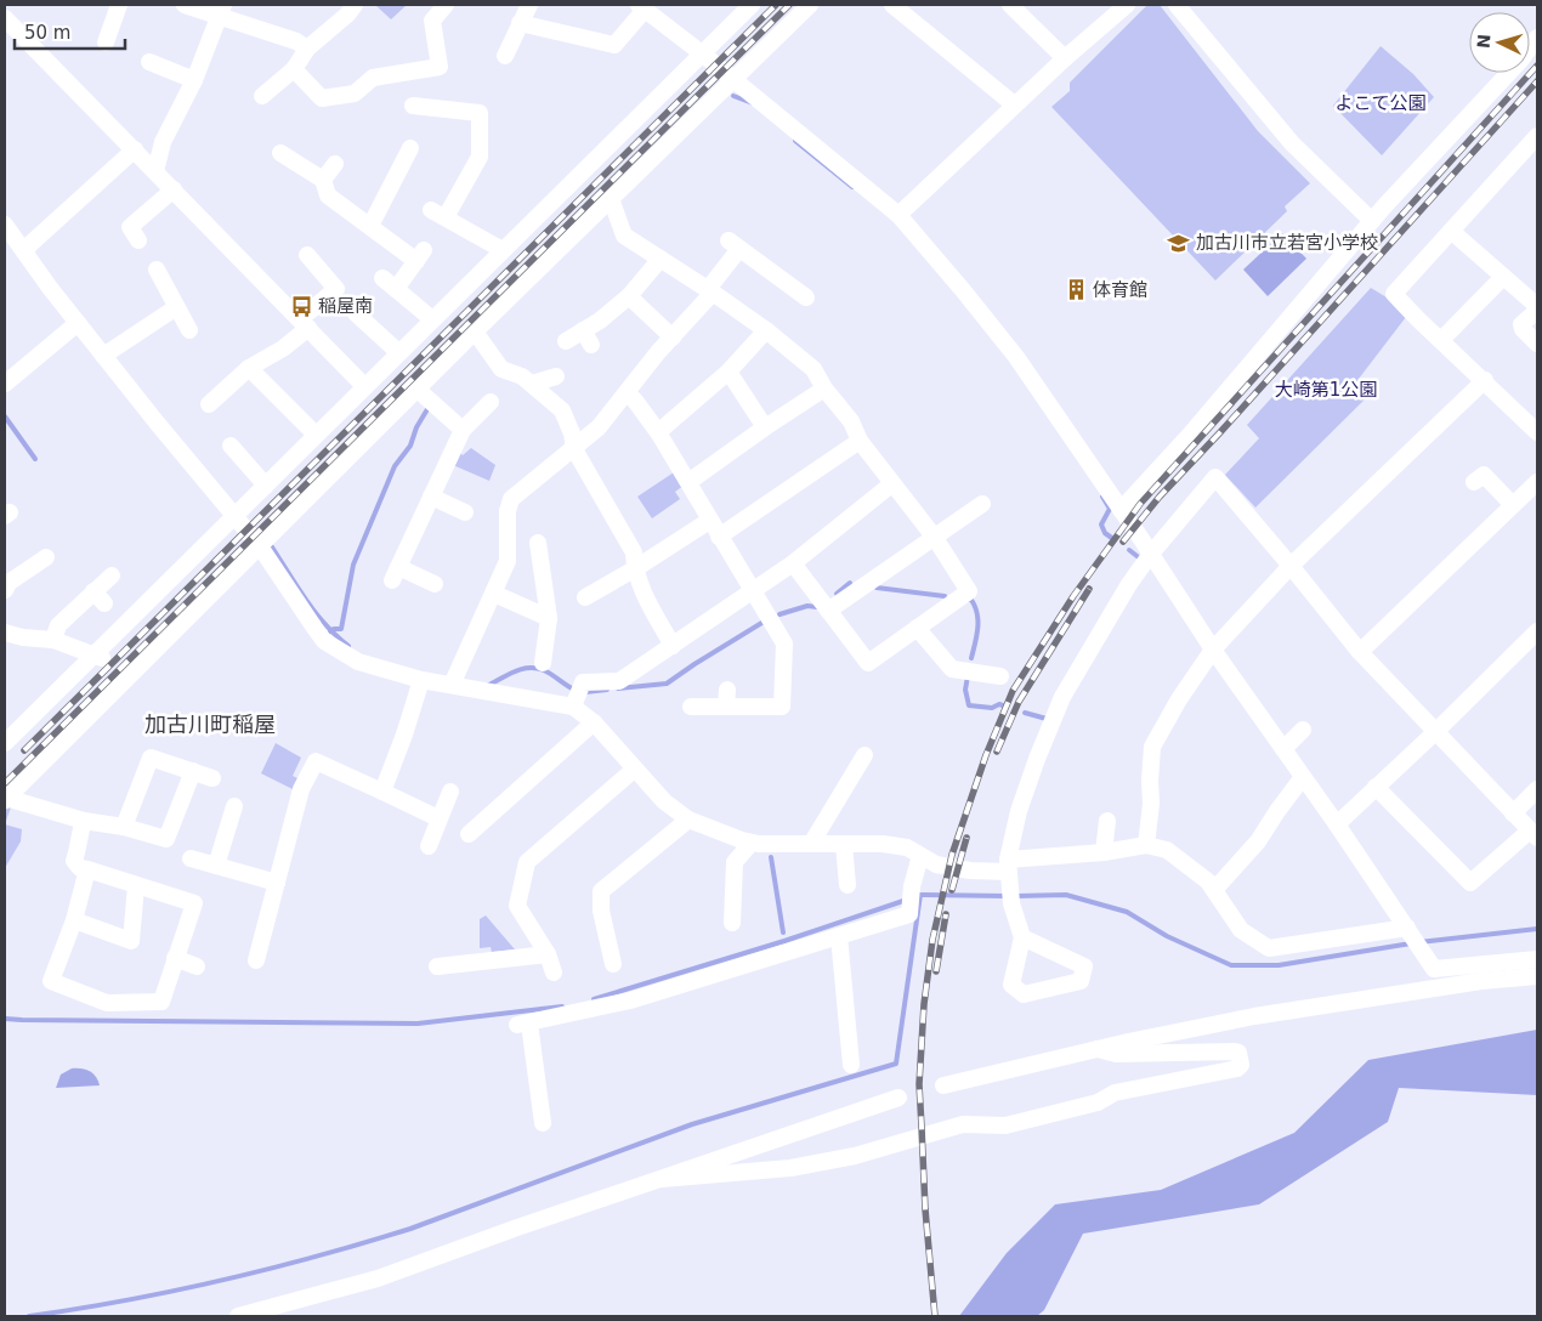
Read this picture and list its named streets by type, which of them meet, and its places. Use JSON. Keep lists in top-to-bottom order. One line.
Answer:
{"districts":["加古川町稲屋"],"parks":["よこて公園","大崎第1公園"],"places":{"school or university":["加古川市立若宮小学校"],"building":["体育館"],"bus stop":["稲屋南"]},"scale_bar":"50 m","north":"left"}
